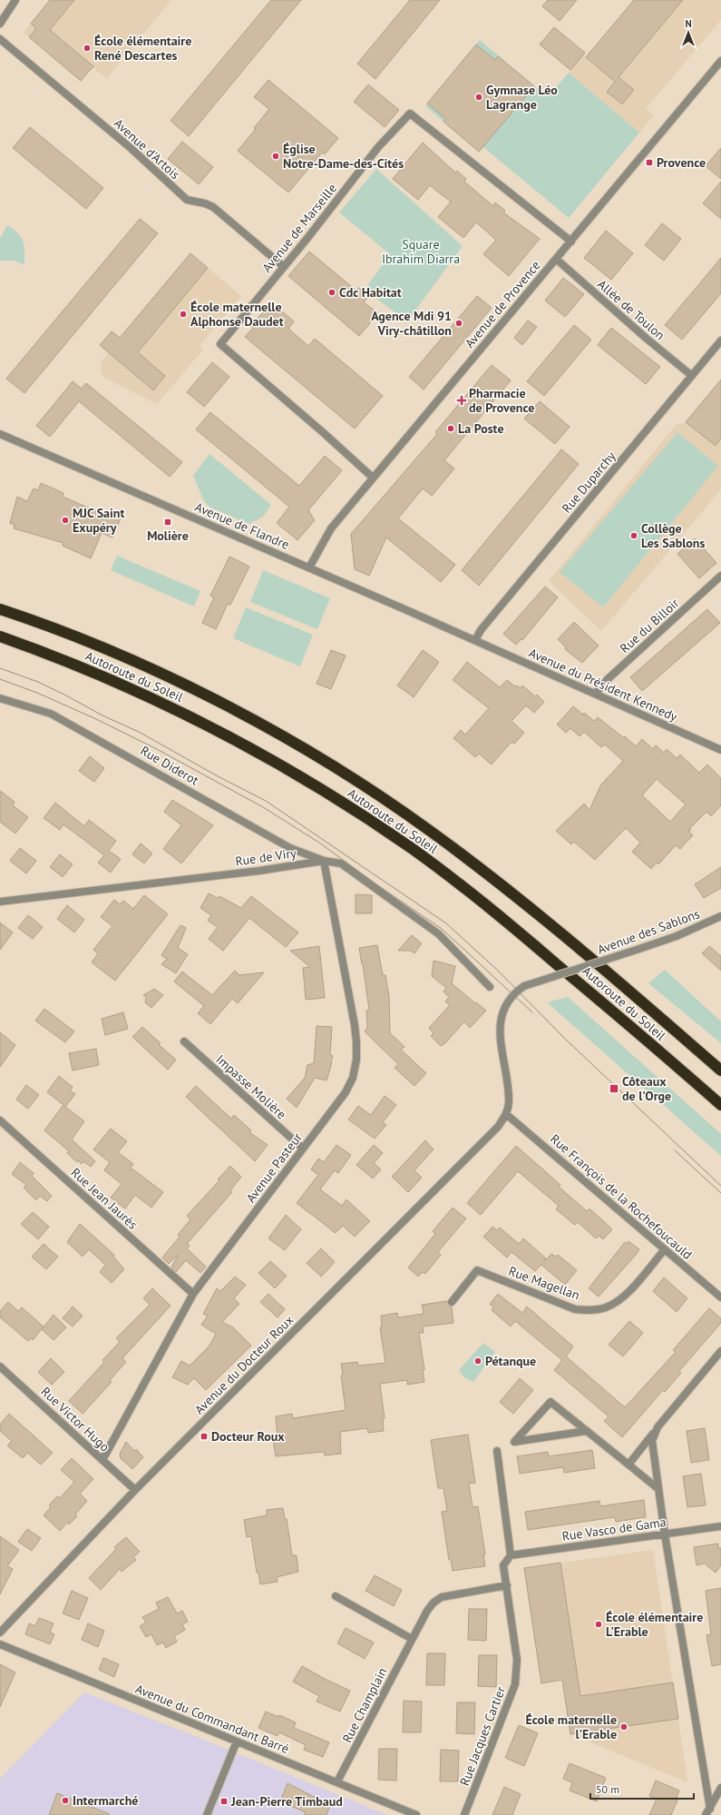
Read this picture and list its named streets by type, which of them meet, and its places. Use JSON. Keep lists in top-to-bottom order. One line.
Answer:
{"streets":{"highway":["Autoroute du Soleil"],"street":["Avenue d'Artois","Avenue de Marseille","Avenue de Provence","Allée de Toulon","Rue Duparchy","Avenue de Flandre","Rue du Billoir","Avenue du Président Kennedy","Rue Diderot","Rue de Viry","Avenue des Sablons","Impasse Molière","Avenue Pasteur","Rue François de la Rochefoucauld","Rue Jean Jaurès","Rue Magellan","Avenue du Docteur Roux","Rue Victor Hugo","Rue Vasco de Gama","Rue Champlain","Avenue du Commandant Barré","Rue Jacques Cartier"]},"crossings":[["Avenue d'Artois","Avenue de Marseille"],["Avenue de Marseille","Avenue de Provence"],["Avenue de Provence","Allée de Toulon"],["Avenue de Provence","Avenue de Flandre"],["Allée de Toulon","Rue Duparchy"],["Rue Duparchy","Avenue de Flandre"],["Rue Duparchy","Avenue du Président Kennedy"],["Avenue de Flandre","Avenue du Président Kennedy"],["Rue du Billoir","Avenue du Président Kennedy"],["Rue Diderot","Rue de Viry"],["Rue Diderot","Avenue Pasteur"],["Rue de Viry","Avenue Pasteur"],["Avenue des Sablons","Rue François de la Rochefoucauld"],["Avenue des Sablons","Avenue du Docteur Roux"],["Impasse Molière","Avenue Pasteur"],["Avenue Pasteur","Rue Jean Jaurès"],["Avenue Pasteur","Rue Victor Hugo"],["Rue François de la Rochefoucauld","Rue Magellan"],["Rue François de la Rochefoucauld","Avenue du Docteur Roux"],["Avenue du Docteur Roux","Rue Victor Hugo"],["Rue Vasco de Gama","Rue Jacques Cartier"],["Rue Champlain","Avenue du Commandant Barré"],["Rue Champlain","Rue Jacques Cartier"]],"parks":["Square Ibrahim Diarra"],"places":{"other":["École élémentaire René Descartes","Gymnase Léo Lagrange","Église Notre-Dame-des-Cités","Cdc Habitat","École maternelle Alphonse Daudet","Agence Mdi 91 Viry-châtillon","La Poste","MJC Saint Exupéry","Collège Les Sablons","Pétanque","École élémentaire L'Erable","École maternelle l'Erable","Intermarché"],"transit":["Provence","Molière","Côteaux de l'Orge","Docteur Roux","Jean-Pierre Timbaud"],"health":["Pharmacie de Provence"]},"scale_bar":"50 m","north":"top"}
